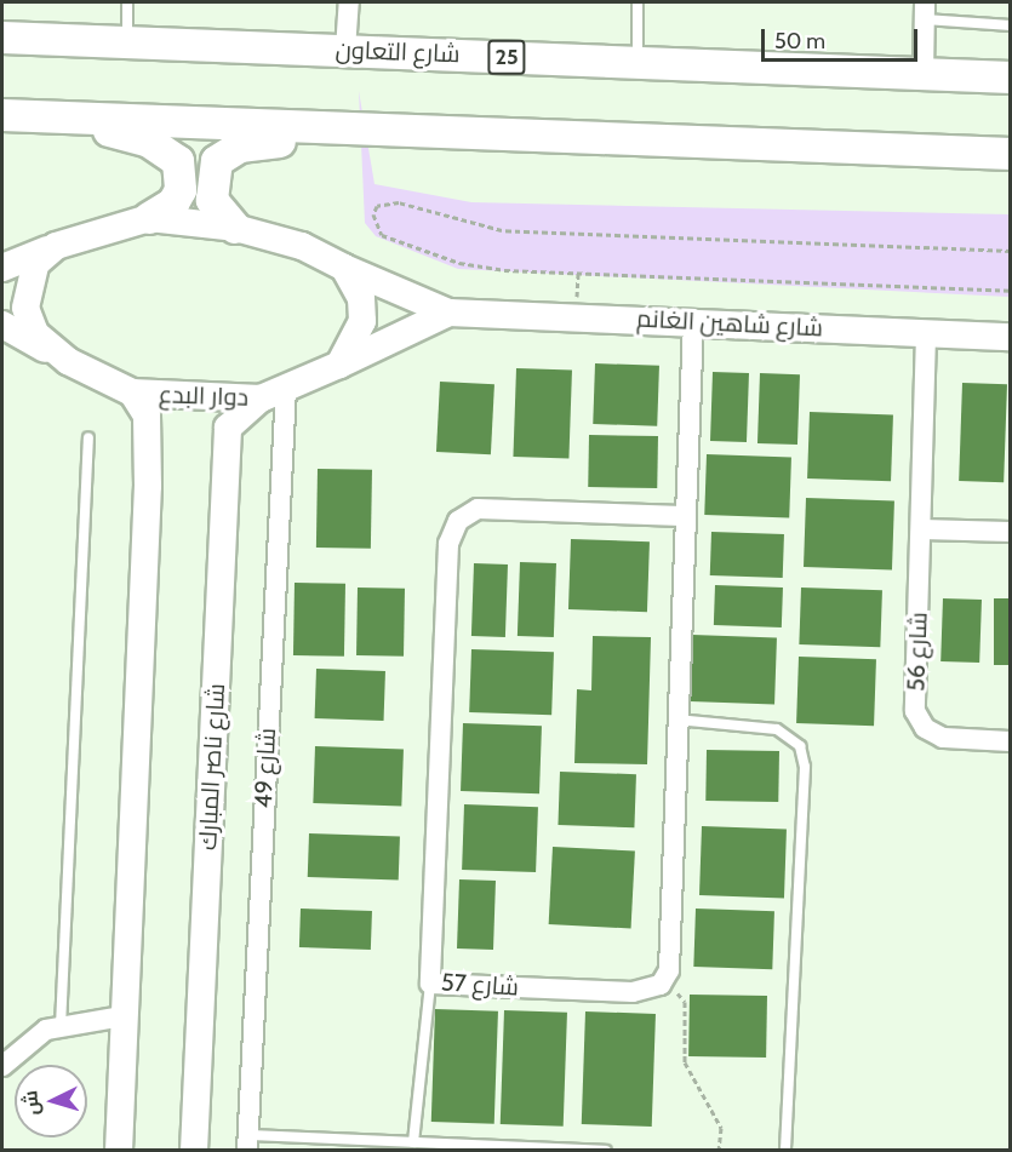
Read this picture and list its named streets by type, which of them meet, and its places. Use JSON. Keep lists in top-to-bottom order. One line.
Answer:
{"streets":{"main road":["شارع التعاون","25"],"street":["شارع شاهين الغانم","دوار البدع","شارع 56","شارع ناصر المبارك","شارع 49","شارع 57"]},"crossings":[["شارع شاهين الغانم","دوار البدع"],["شارع شاهين الغانم","شارع 56"],["دوار البدع","شارع ناصر المبارك"],["دوار البدع","شارع 49"]],"scale_bar":"50 m","north":"left"}
